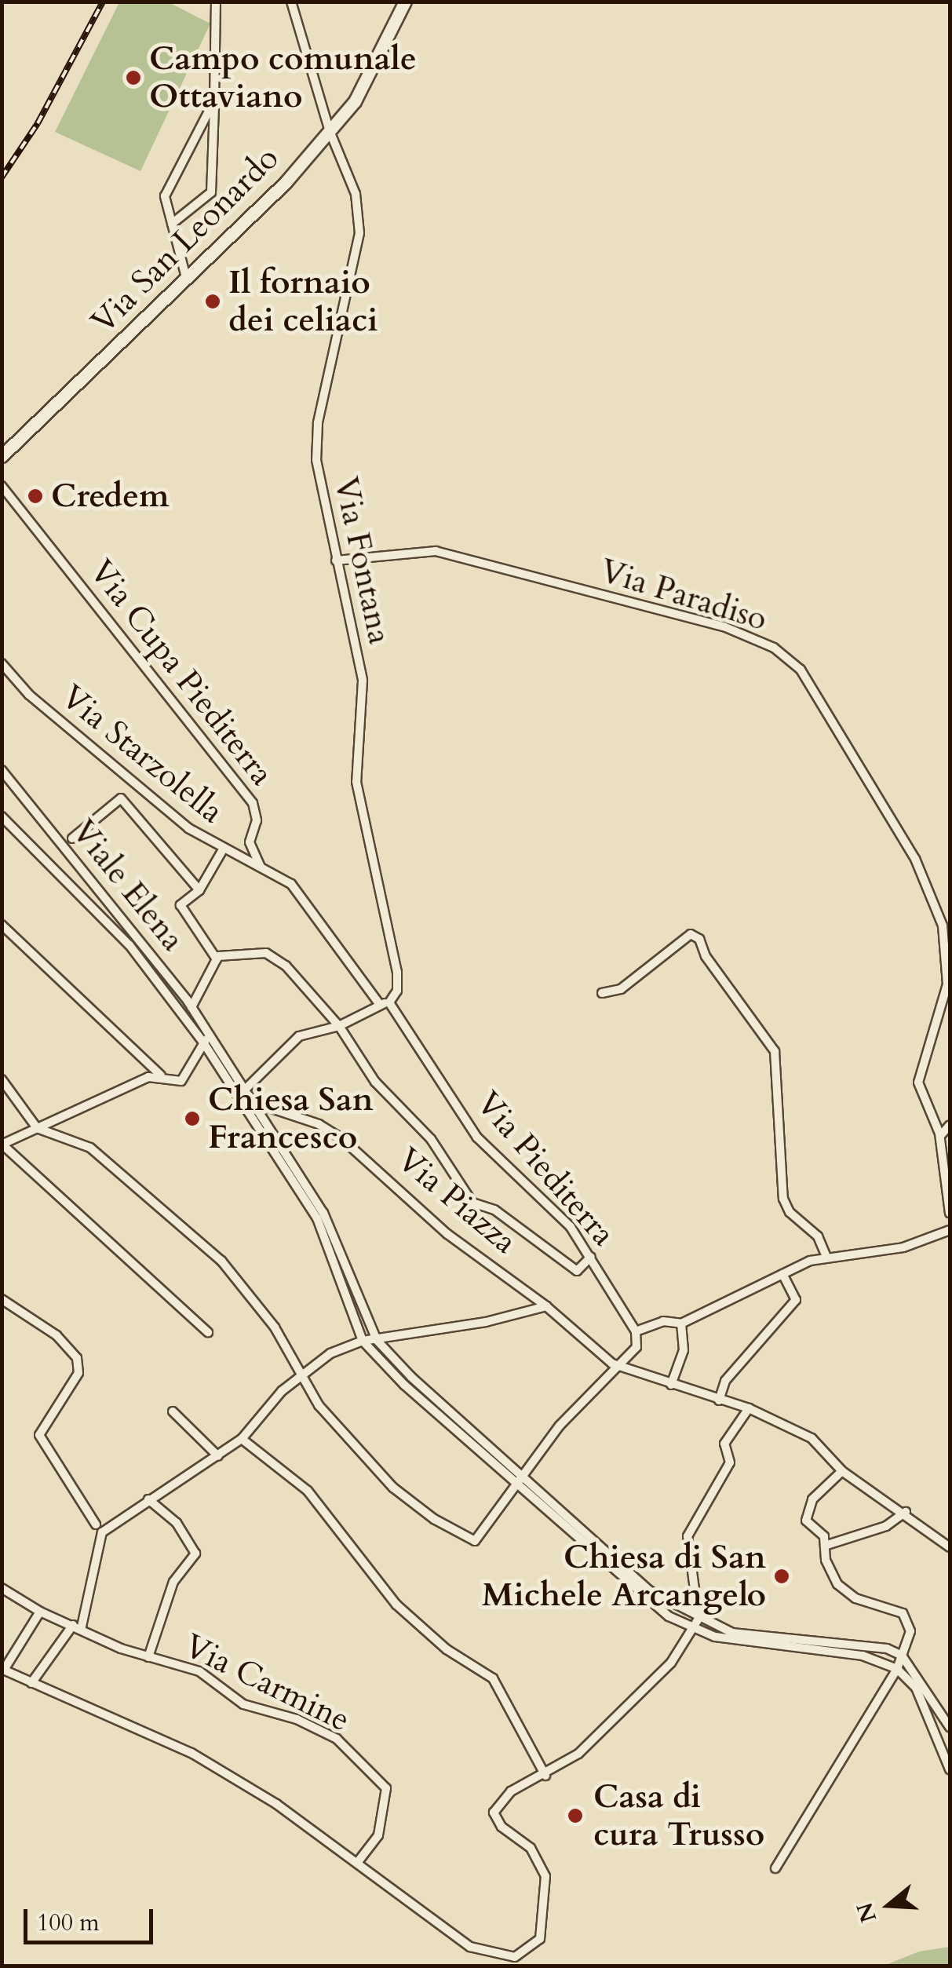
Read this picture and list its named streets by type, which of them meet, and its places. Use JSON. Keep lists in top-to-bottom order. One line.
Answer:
{"streets":{"main road":["Via San Leonardo"],"street":["Via Fontana","Via Paradiso","Via Cupa Piediterra","Via Starzolella","Viale Elena","Via Piediterra","Via Piazza","Via Carmine"]},"crossings":[["Via San Leonardo","Via Fontana"],["Via Fontana","Via Paradiso"],["Via Fontana","Via Piediterra"],["Via Cupa Piediterra","Via Starzolella"]],"places":["Campo comunale Ottaviano","Il fornaio dei celiaci","Credem","Chiesa San Francesco","Chiesa di San Michele Arcangelo","Casa di cura Trusso"],"scale_bar":"100 m","north":"left"}
